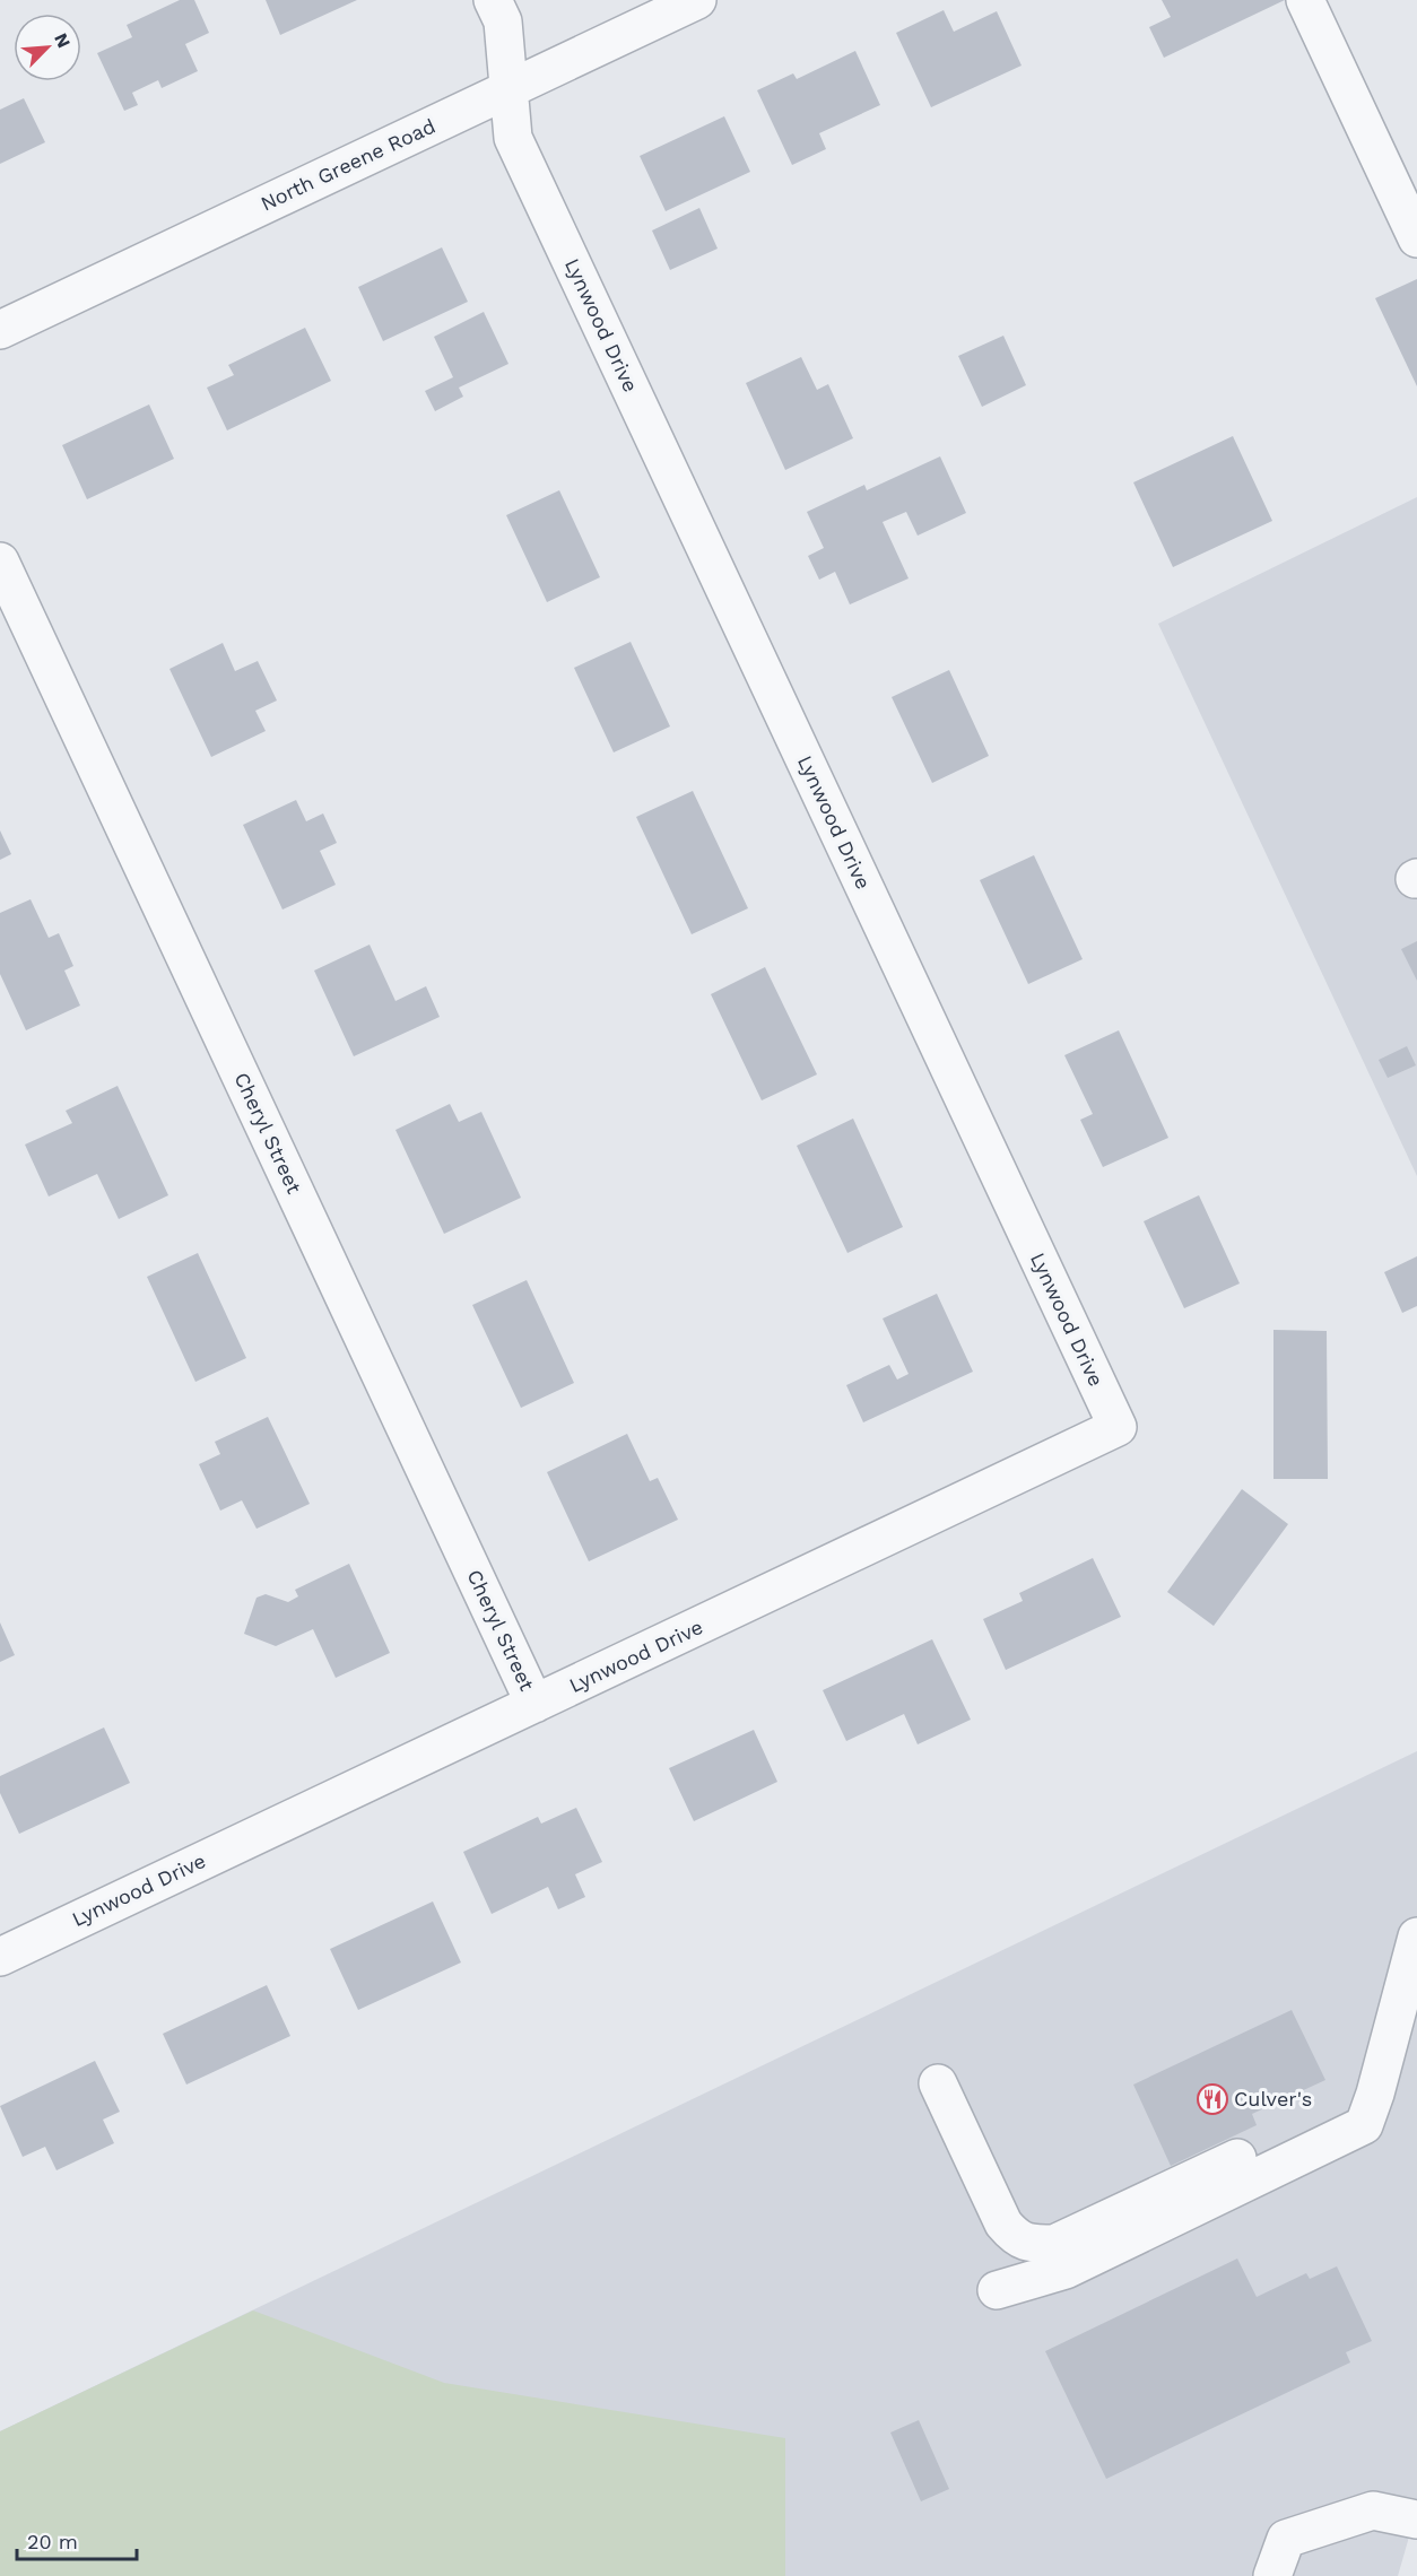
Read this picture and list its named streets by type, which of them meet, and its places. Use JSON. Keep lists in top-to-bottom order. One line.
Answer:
{"streets":{"street":["North Greene Road","Lynwood Drive","Cheryl Street"]},"crossings":[["North Greene Road","Lynwood Drive"],["Lynwood Drive","Cheryl Street"]],"places":{"restaurant":["Culver's"]},"scale_bar":"20 m","north":"top right"}
